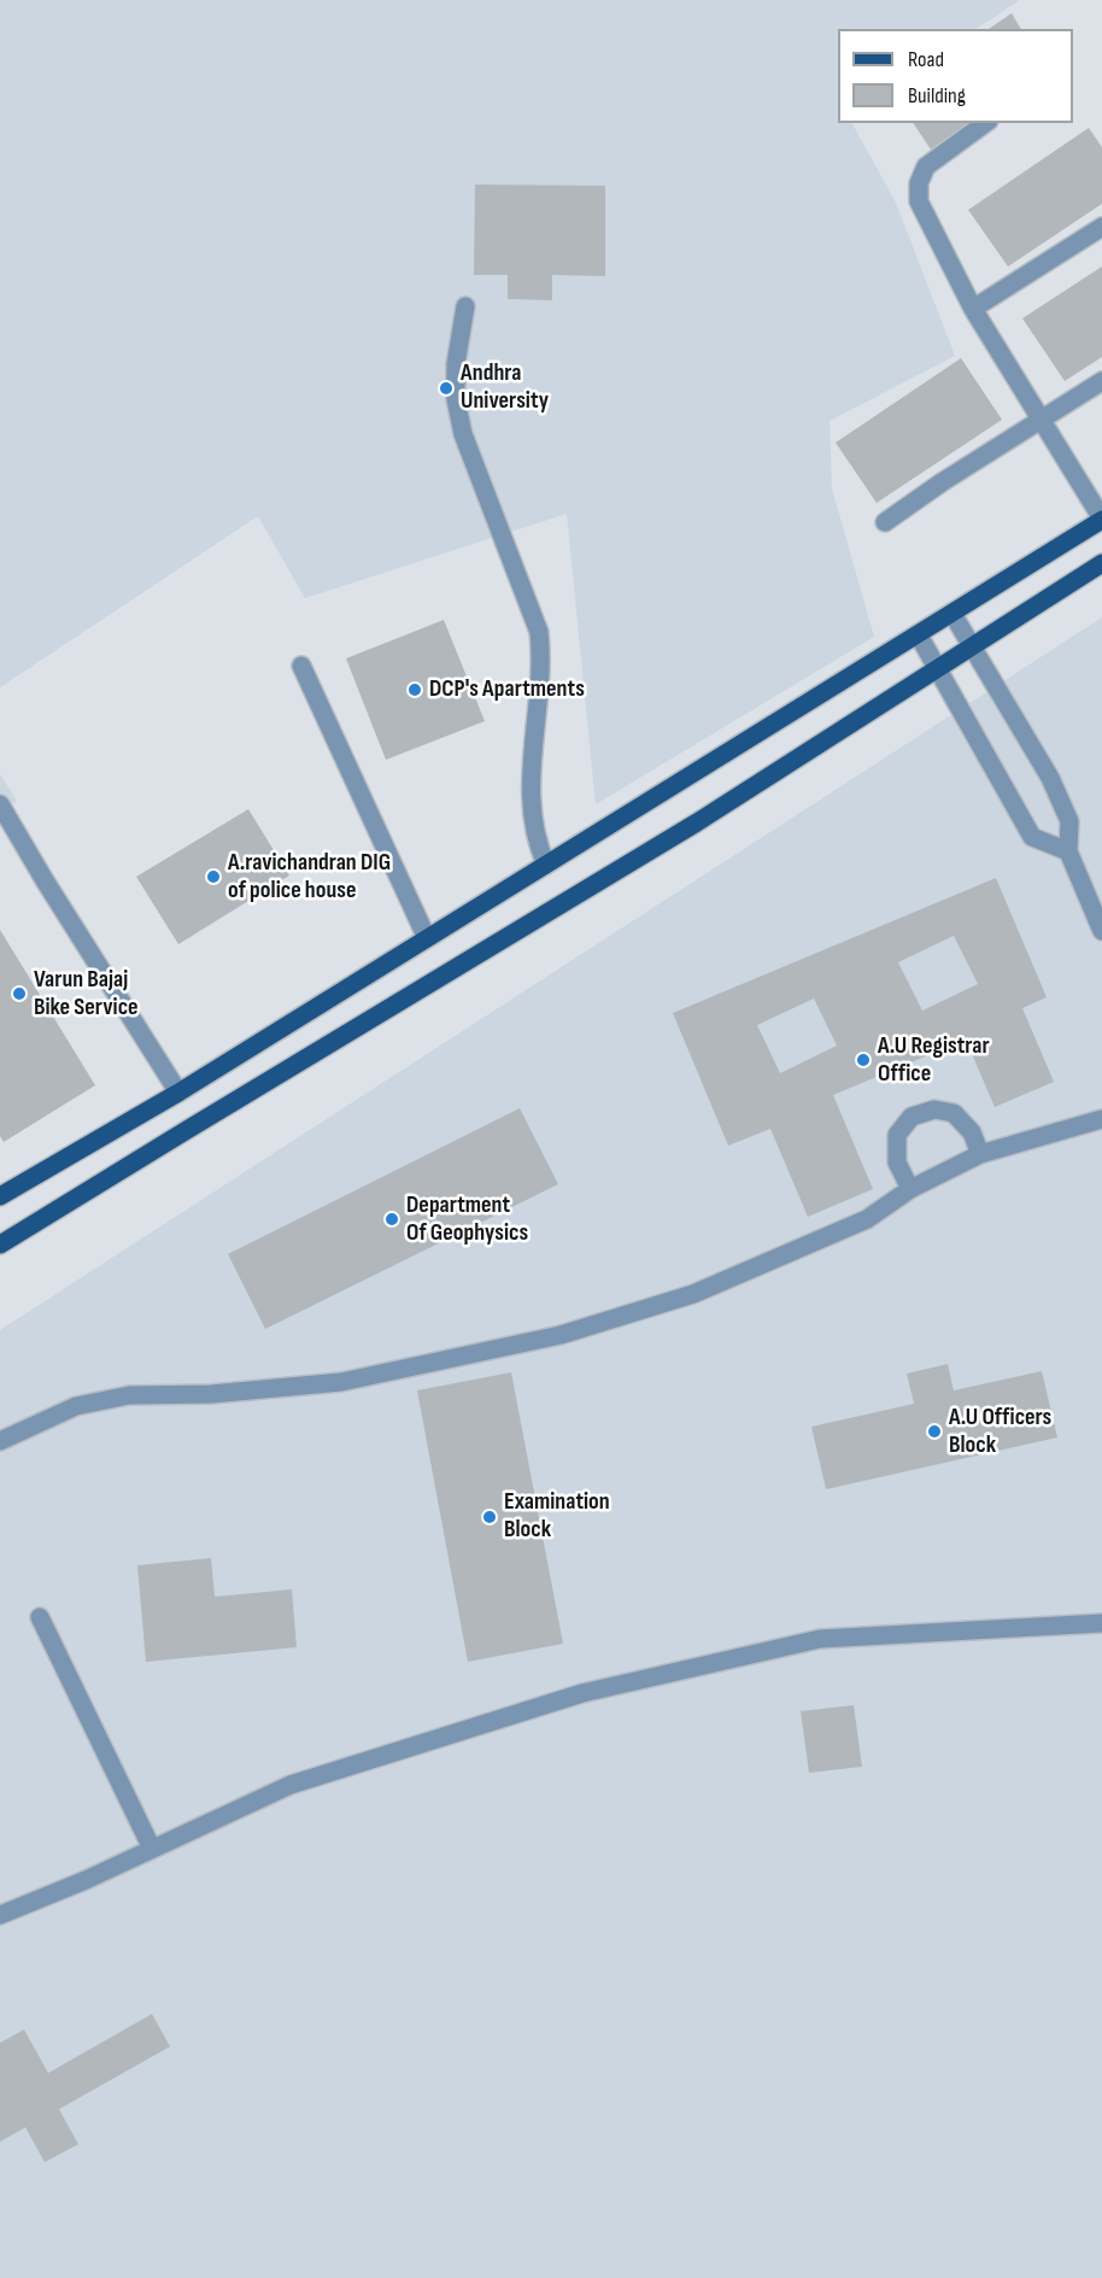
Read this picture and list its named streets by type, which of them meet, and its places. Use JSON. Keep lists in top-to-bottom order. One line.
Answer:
{"places":["Andhra University","DCP's Apartments","A.ravichandran DIG of police house","Varun Bajaj Bike Service","A.U Registrar Office","Department Of Geophysics","A.U Officers Block","Examination Block"],"legend":["Road","Building"]}
